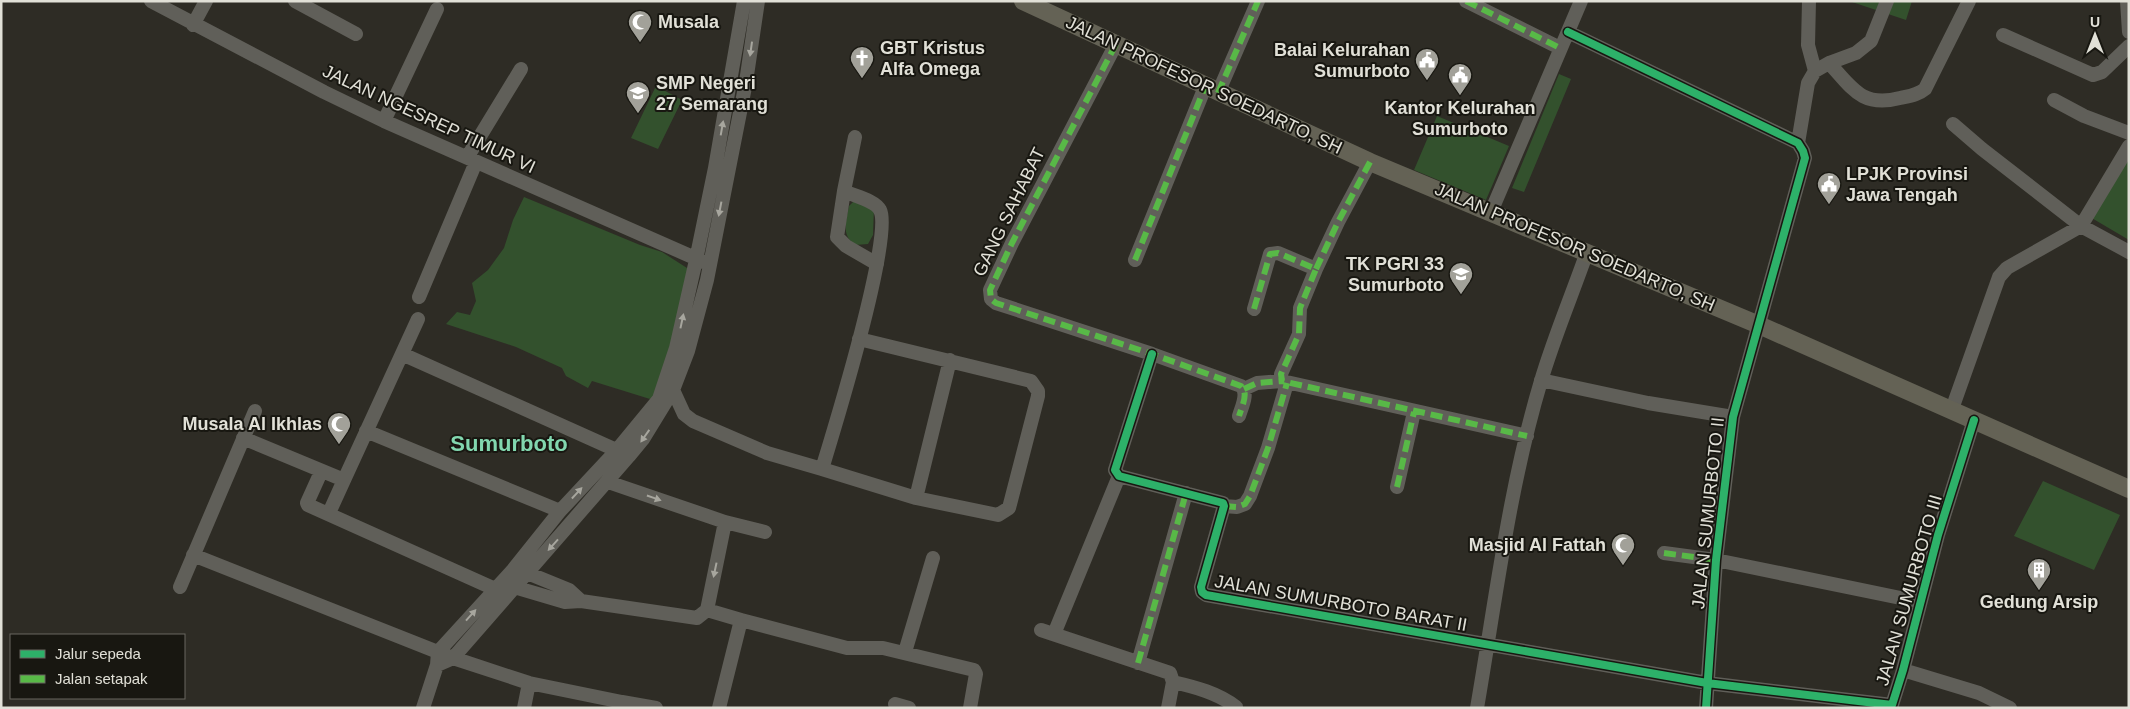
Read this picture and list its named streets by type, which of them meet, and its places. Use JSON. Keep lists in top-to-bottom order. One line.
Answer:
{"streets":{"main road":["JALAN PROFESOR SOEDARTO, SH"],"street":["JALAN NGESREP TIMUR VI","GANG SAHABAT","JALAN SUMURBOTO II","JALAN SUMURBOTO III","JALAN SUMURBOTO BARAT II"]},"crossings":[["JALAN PROFESOR SOEDARTO, SH","GANG SAHABAT"],["JALAN PROFESOR SOEDARTO, SH","JALAN SUMURBOTO II"],["JALAN PROFESOR SOEDARTO, SH","JALAN SUMURBOTO III"],["JALAN SUMURBOTO II","JALAN SUMURBOTO III"],["JALAN SUMURBOTO II","JALAN SUMURBOTO BARAT II"],["JALAN SUMURBOTO III","JALAN SUMURBOTO BARAT II"]],"districts":["Sumurboto"],"places":{"mosque":["Musala","Musala Al Ikhlas","Masjid Al Fattah"],"church":["GBT Kristus Alfa Omega"],"public building":["Balai Kelurahan Sumurboto","Kantor Kelurahan Sumurboto","LPJK Provinsi Jawa Tengah"],"school or university":["SMP Negeri 27 Semarang","TK PGRI 33 Sumurboto"],"building":["Gedung Arsip"]},"legend":["Jalur sepeda","Jalan setapak"],"north":"top"}
